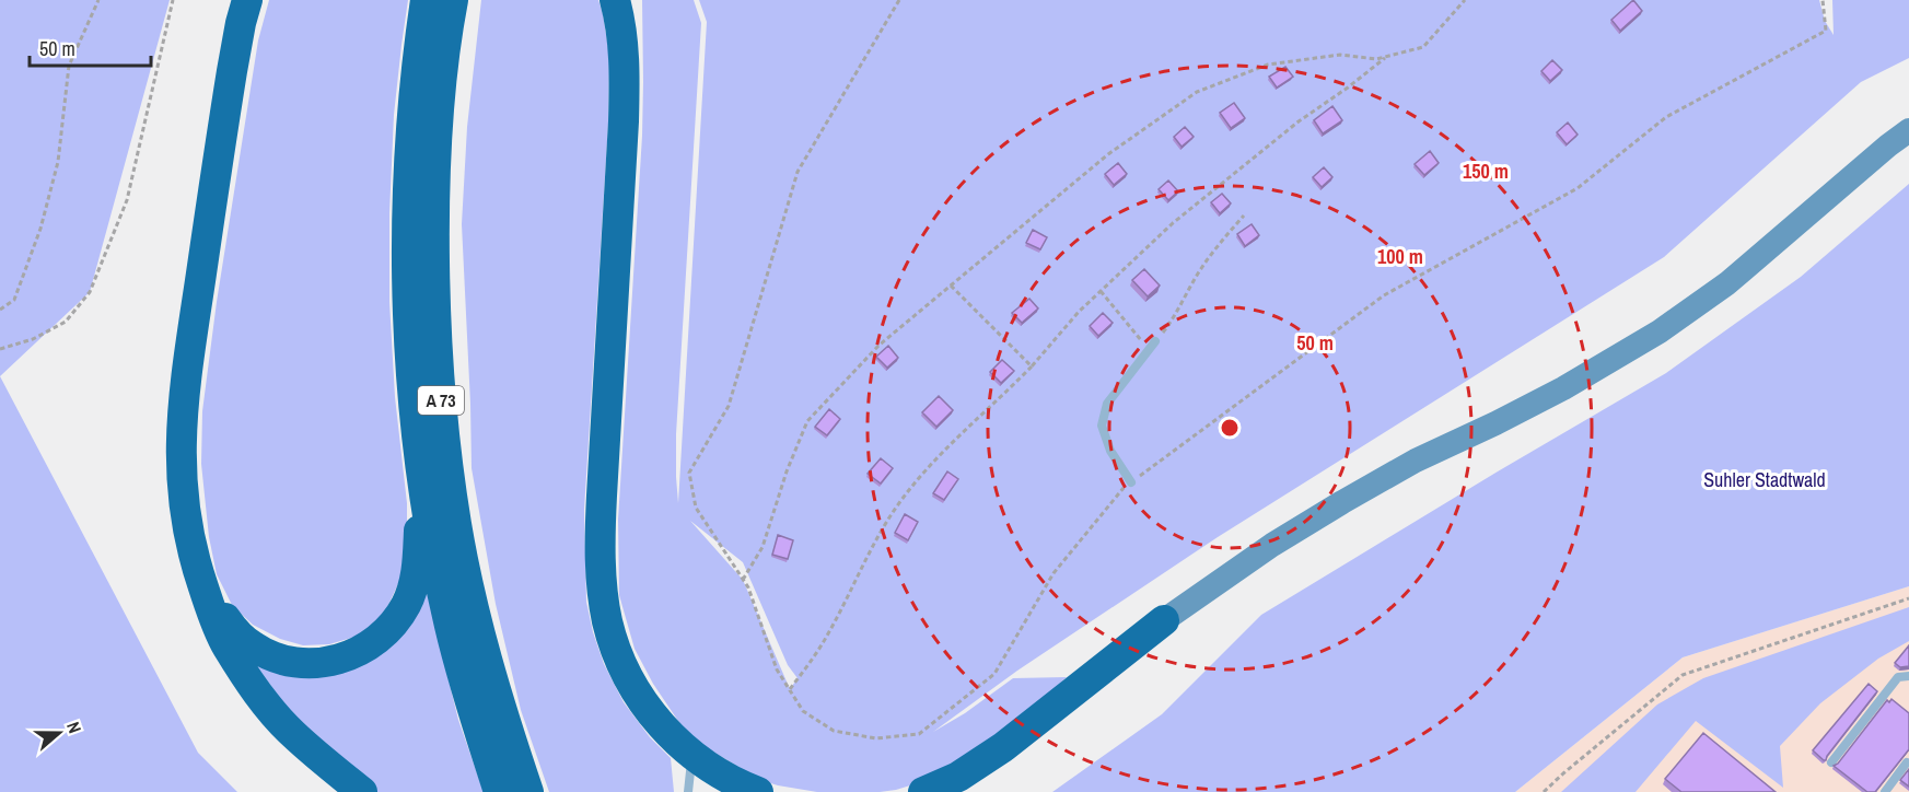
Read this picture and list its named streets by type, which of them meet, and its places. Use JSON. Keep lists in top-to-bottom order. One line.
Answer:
{"streets":{"highway":["A 73"]},"parks":["Suhler Stadtwald"],"scale_bar":"50 m","north":"right","rings":["150 m","100 m","50 m"]}
